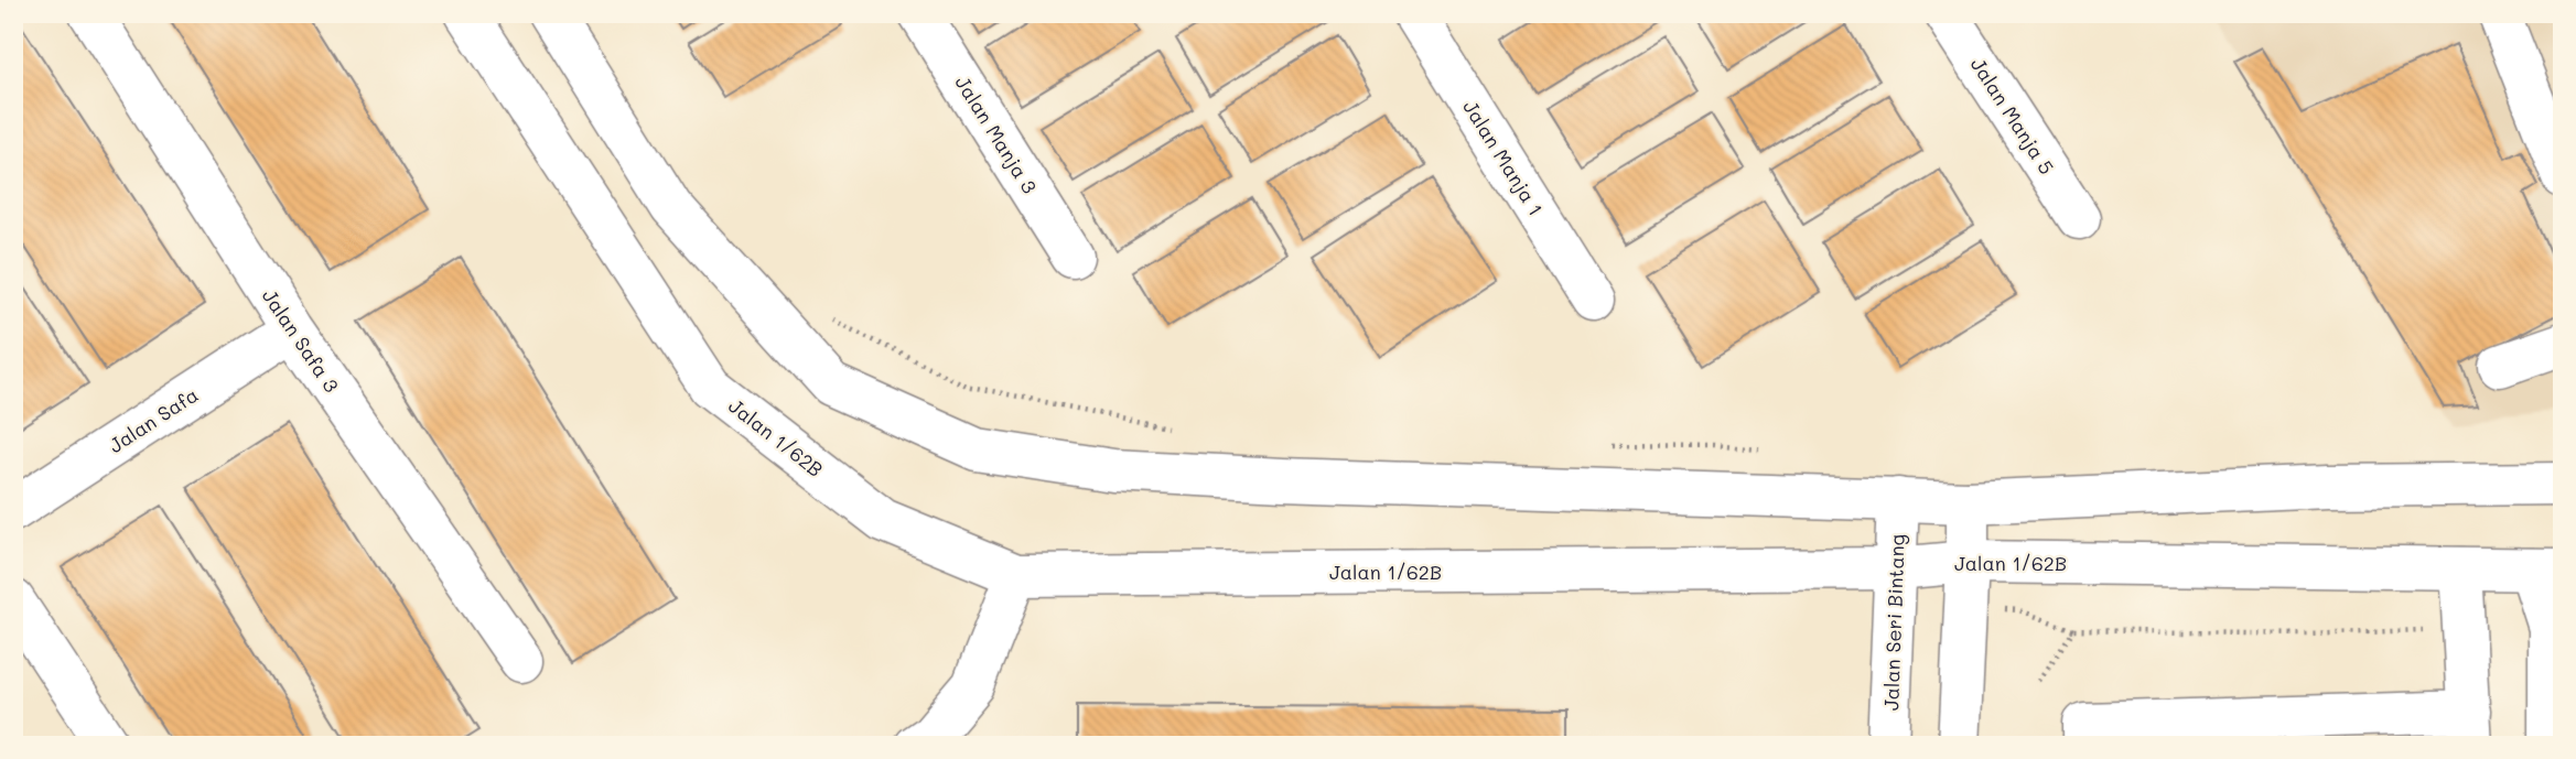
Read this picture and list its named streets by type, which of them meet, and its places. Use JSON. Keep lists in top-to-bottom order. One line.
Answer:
{"streets":{"main road":["Jalan Manja 5","Jalan Manja 3","Jalan Manja 1","Jalan Safa 3","Jalan Safa","Jalan 1/62B","Jalan Seri Bintang"]},"crossings":[["Jalan Safa 3","Jalan Safa"],["Jalan 1/62B","Jalan Seri Bintang"]]}
